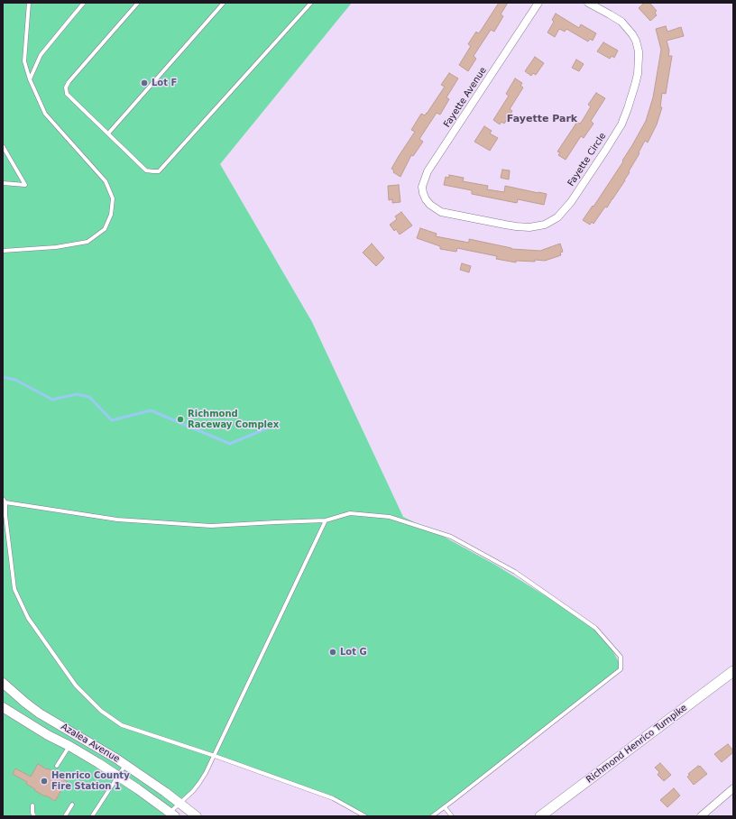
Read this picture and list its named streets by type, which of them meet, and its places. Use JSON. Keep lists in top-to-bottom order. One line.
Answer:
{"streets":{"main road":["Richmond Henrico Turnpike"],"street":["Fayette Avenue","Fayette Circle","Azalea Avenue"]},"crossings":[["Fayette Avenue","Fayette Circle"]],"districts":["Fayette Park"],"places":["Lot F","Richmond Raceway Complex","Lot G","Henrico County Fire Station 1"]}
